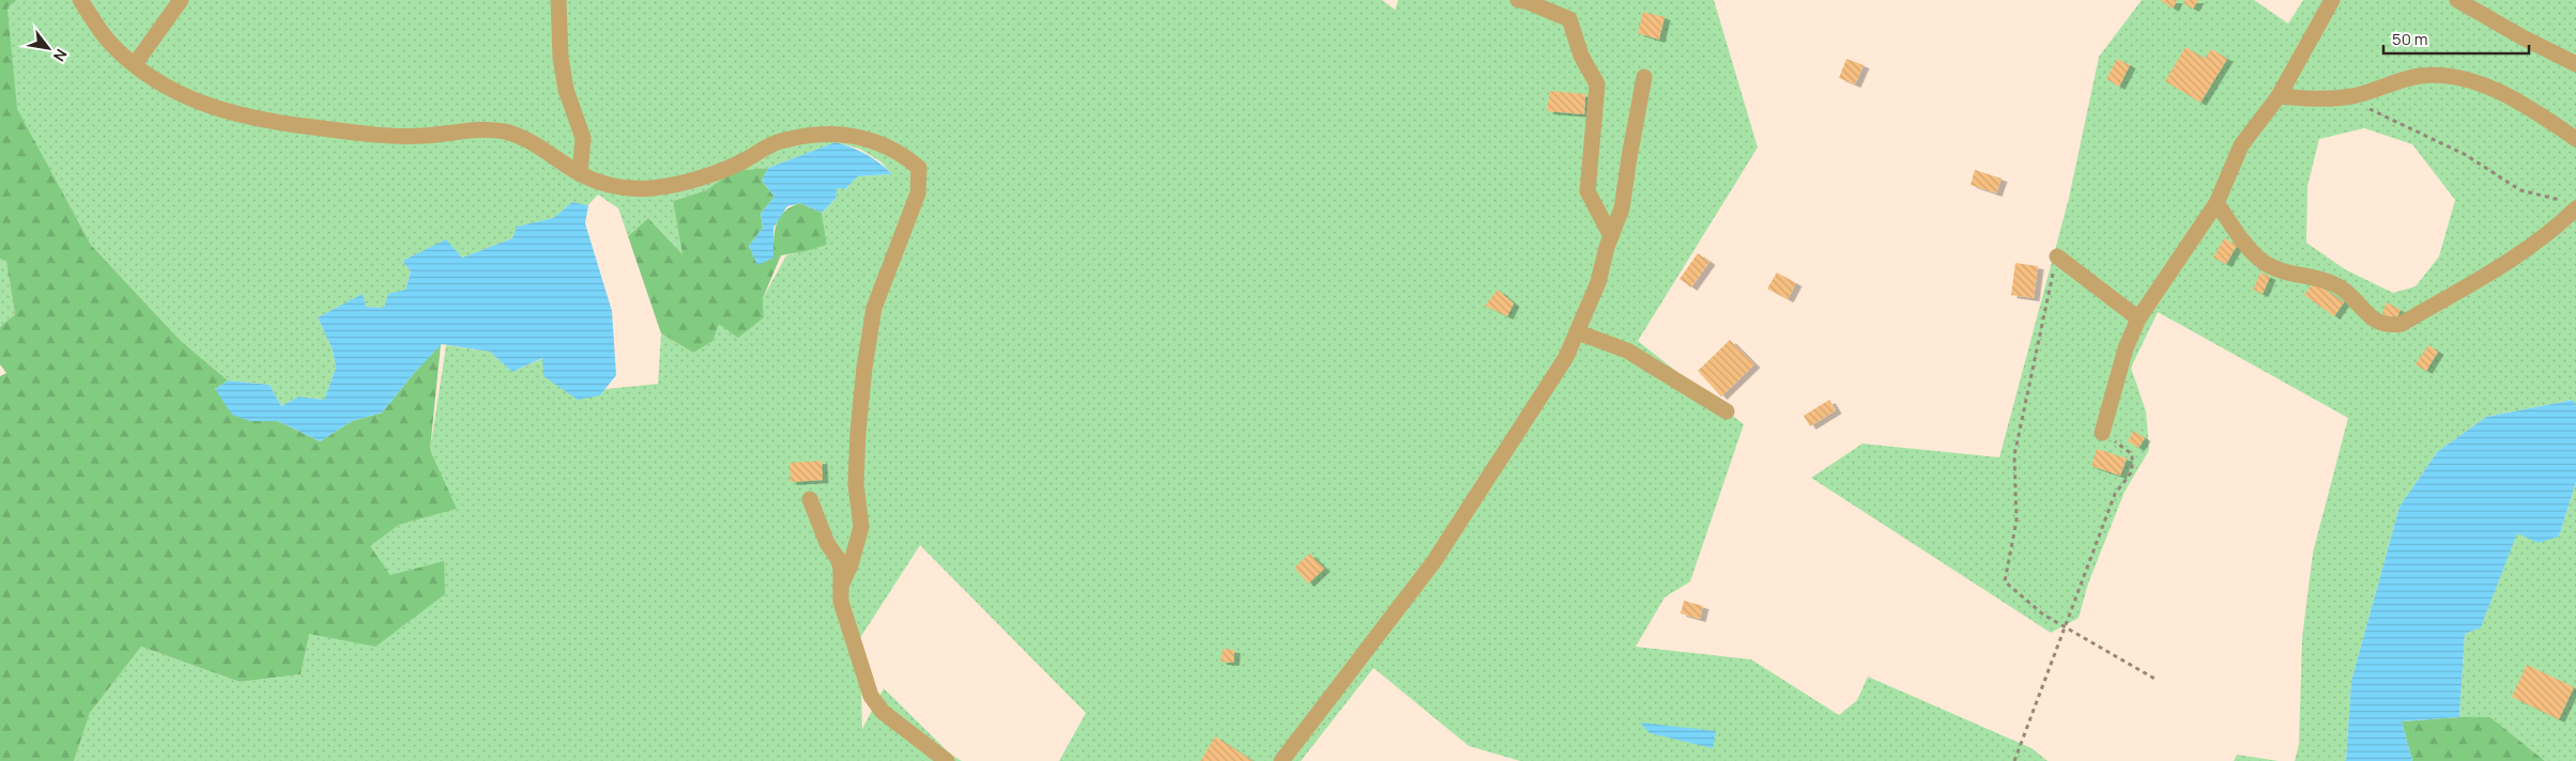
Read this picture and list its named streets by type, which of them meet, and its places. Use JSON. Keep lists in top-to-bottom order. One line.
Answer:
{"scale_bar":"50 m","north":"bottom right"}
